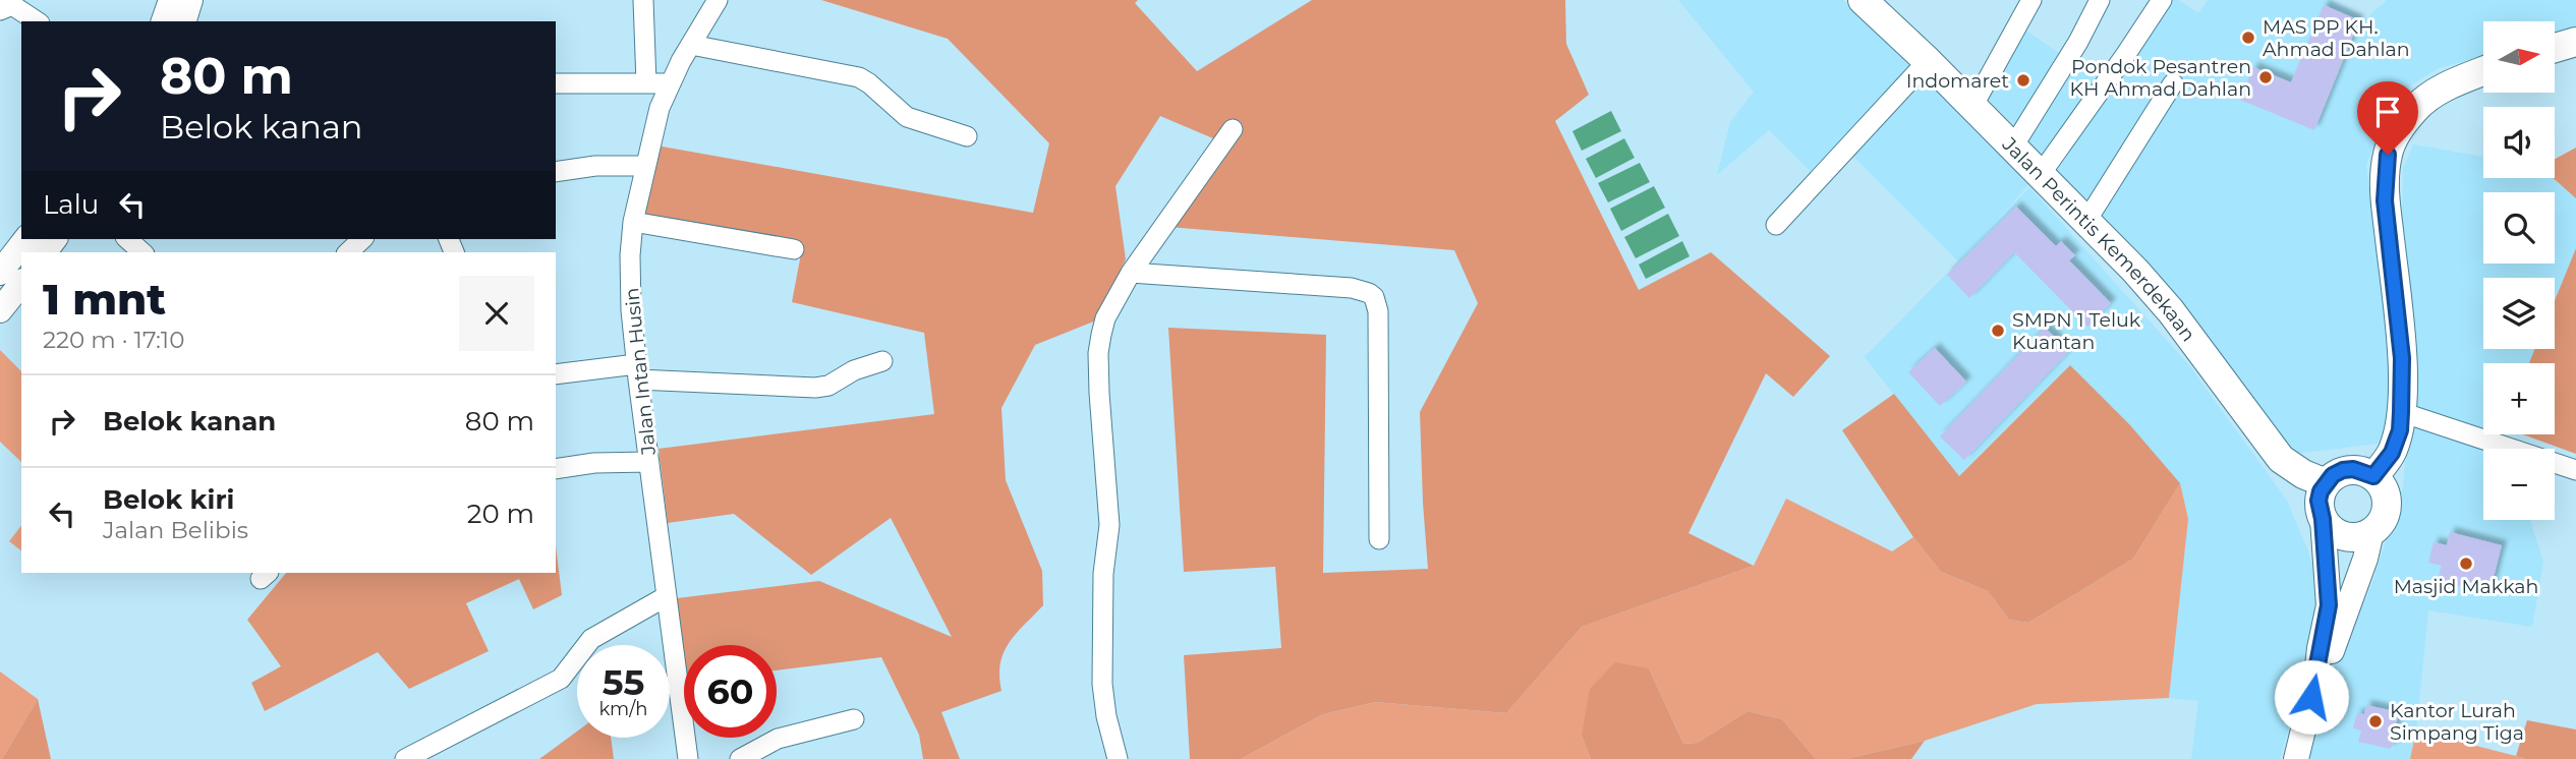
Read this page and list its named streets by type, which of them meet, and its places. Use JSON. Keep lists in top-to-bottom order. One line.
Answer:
{"streets":{"highway":["Jalan Perintis Kemerdekaan"],"street":["Jalan Intan Husin"]},"places":["MAS PP KH. Ahmad Dahlan","Pondok Pesantren KH Ahmad Dahlan","Indomaret","SMPN 1 Teluk Kuantan","Masjid Makkah","Kantor Lurah Simpang Tiga"],"north":"right","page":{"map_buttons":["+","−"],"turn":["80 m","Belok kanan"],"then":"Lalu","heading":["1 mnt","220 m · 17:10"],"list":[{"name":"Belok kanan","value":"80 m"},{"name":"Belok kiri","note":"Jalan Belibis","value":"20 m"}],"speed":"55 km/h","limit":"60"}}
